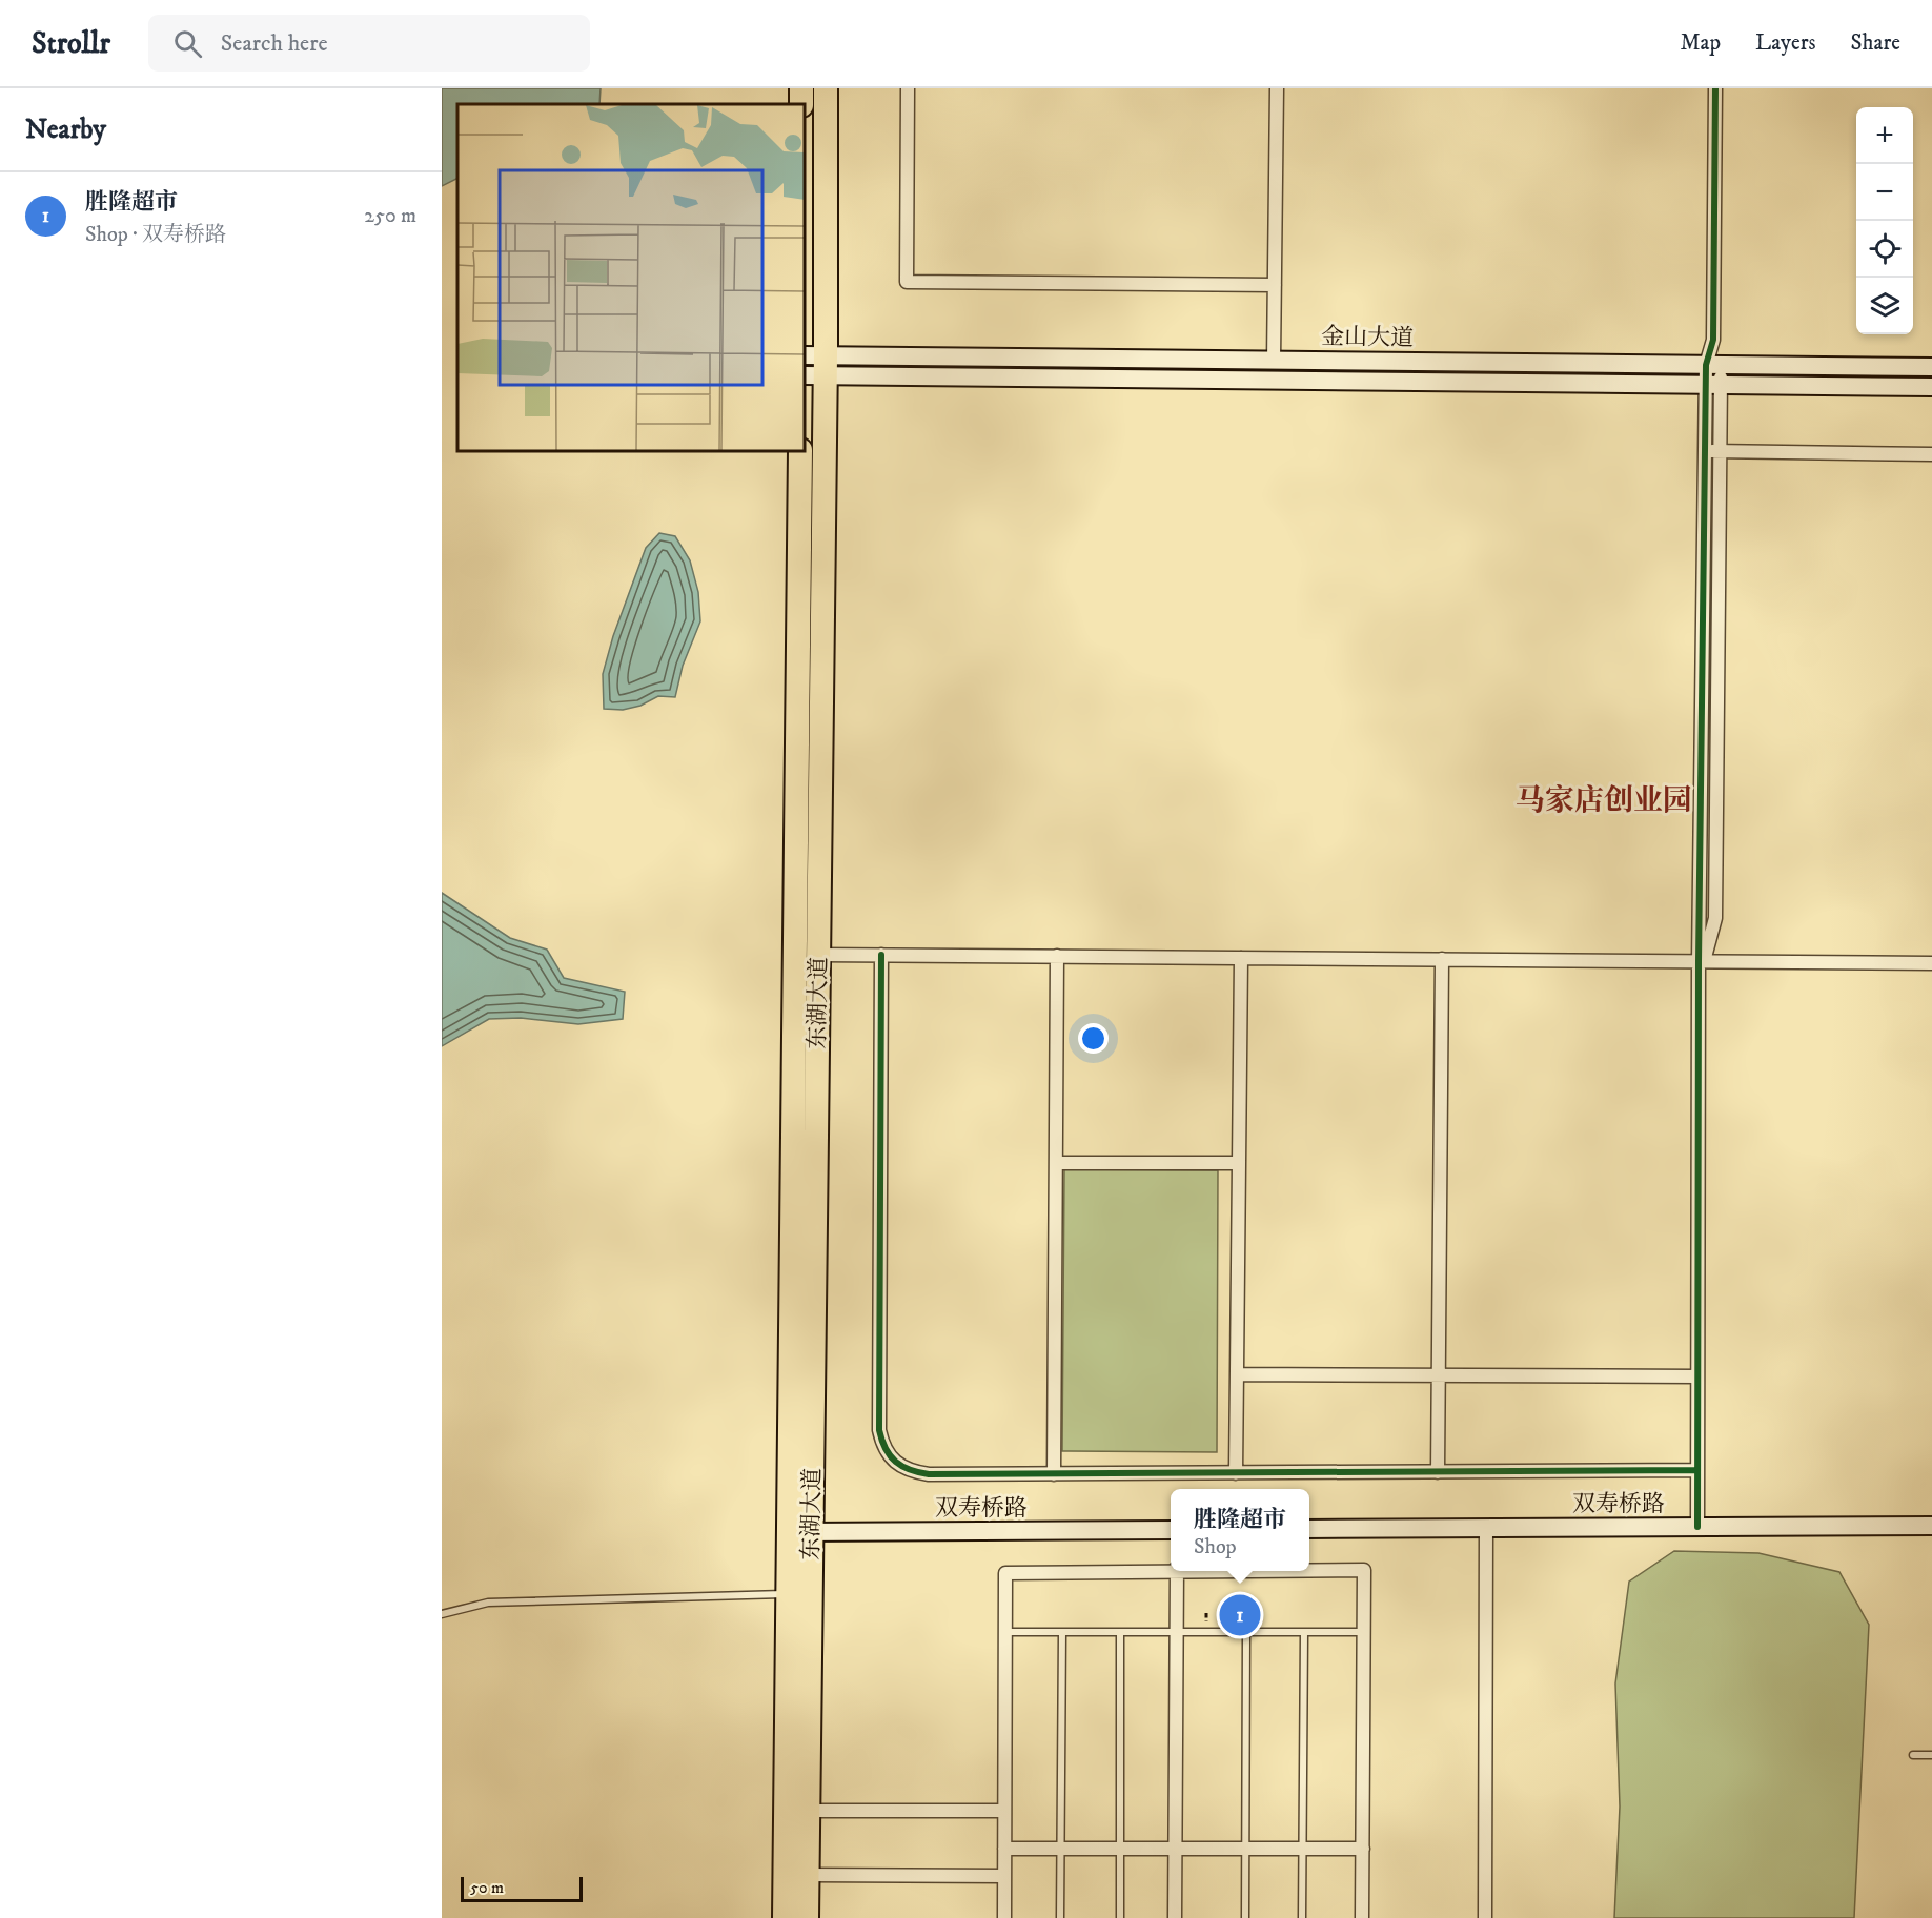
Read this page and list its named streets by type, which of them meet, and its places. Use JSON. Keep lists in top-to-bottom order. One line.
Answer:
{"streets":{"highway":["东湖大道"],"street":["金山大道","双寿桥路"]},"crossings":[["金山大道","东湖大道"],["东湖大道","双寿桥路"]],"districts":["马家店创业园"],"scale_bar":"50 m","page":{"header":"Strollr","search":"Search here","nav":["Map","Layers","Share"],"heading":"Nearby","map_buttons":["+","−"],"list":[{"mark":"1","name":"胜隆超市","note":"Shop · 双寿桥路","value":"250 m"}],"popup":["胜隆超市","Shop"],"pins":"1","scale":"50 m"}}
